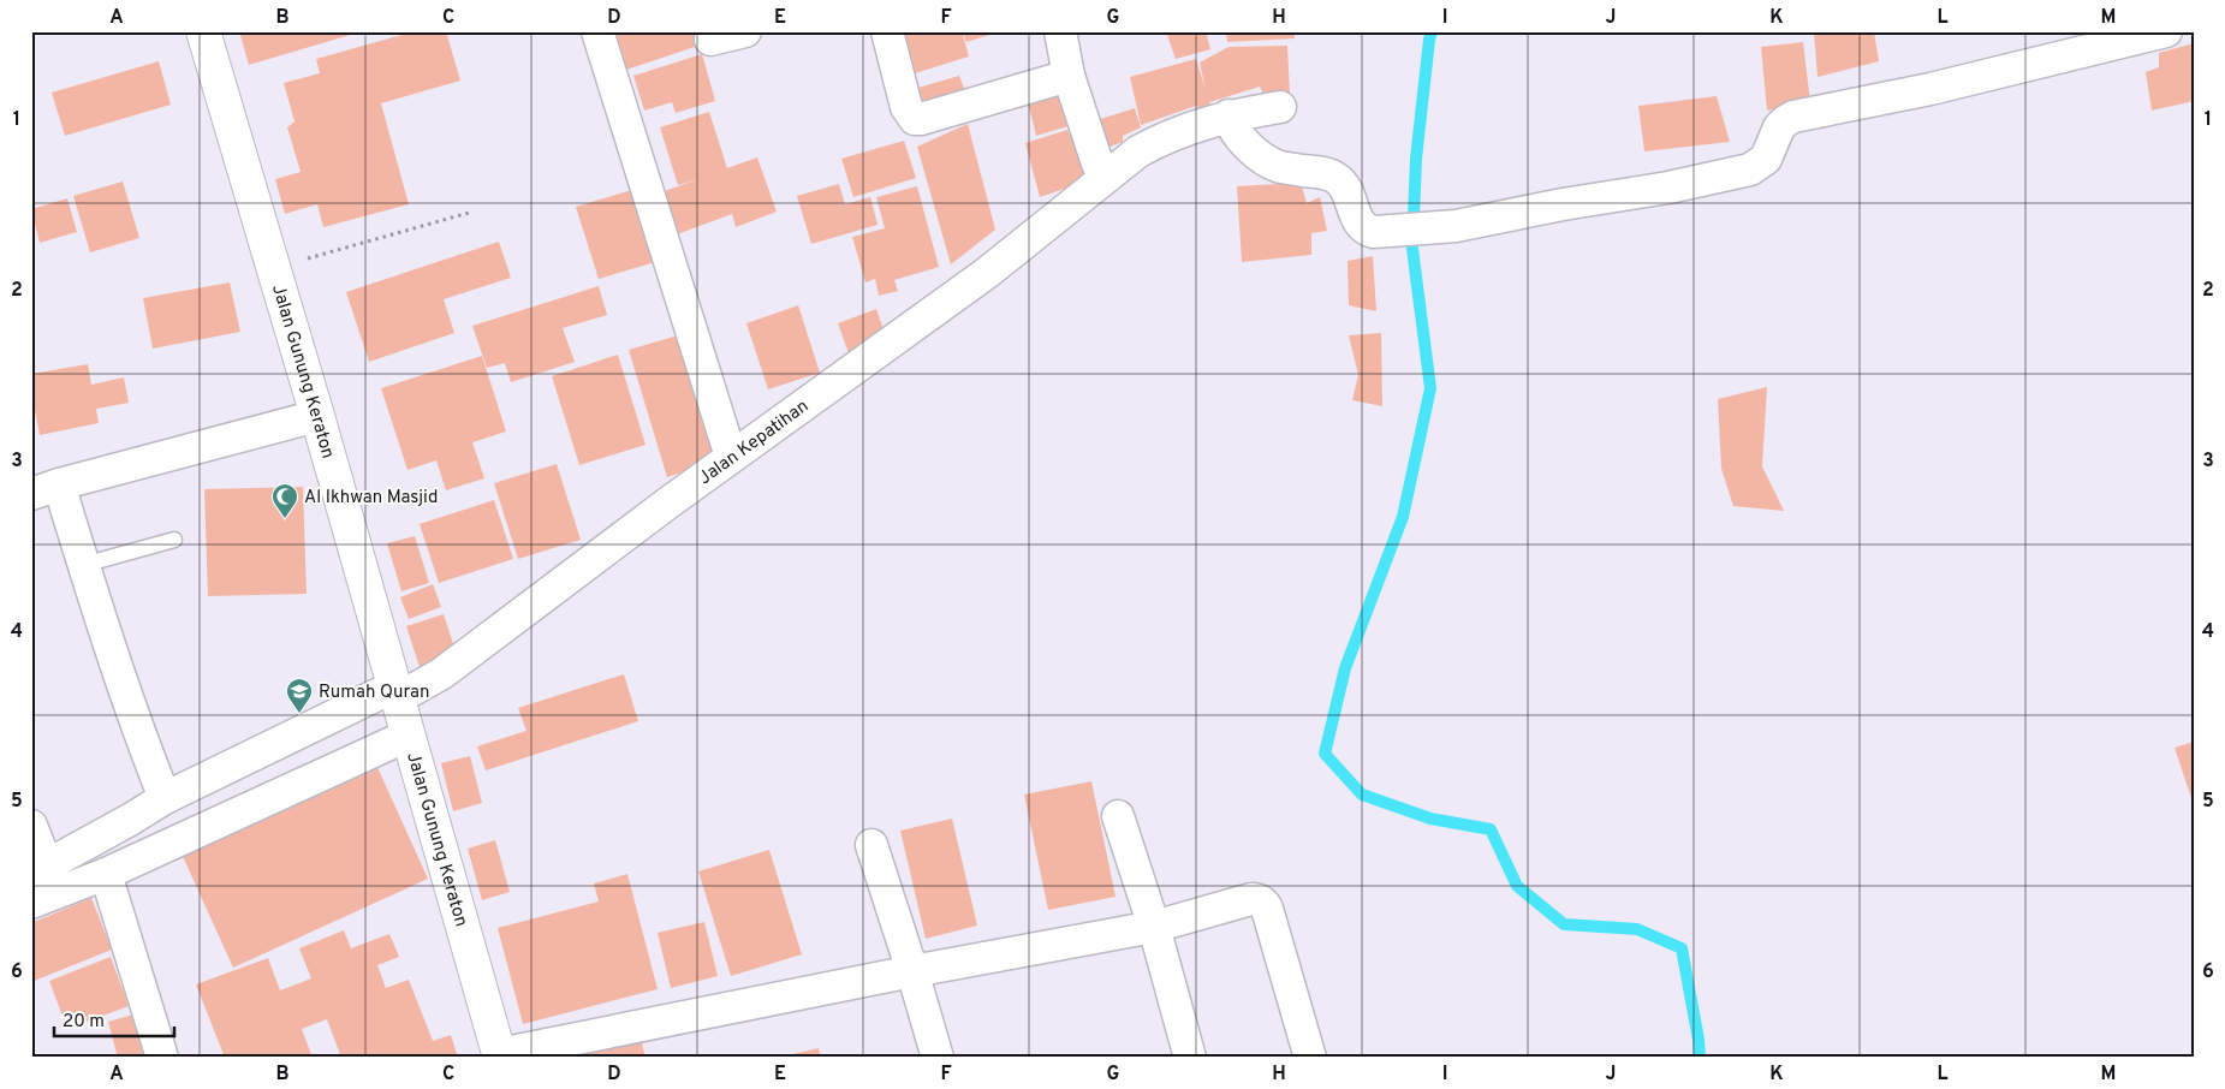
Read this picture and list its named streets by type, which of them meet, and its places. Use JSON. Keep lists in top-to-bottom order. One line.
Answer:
{"streets":{"street":["Jalan Gunung Keraton","Jalan Kepatihan"]},"crossings":[["Jalan Gunung Keraton","Jalan Kepatihan"]],"places":{"mosque":["Al Ikhwan Masjid"],"school or university":["Rumah Quran"]},"scale_bar":"20 m","grid":{"columns":["A","B","C","D","E","F","G","H","I","J","K","L","M"],"rows":["1","2","3","4","5","6"]}}
